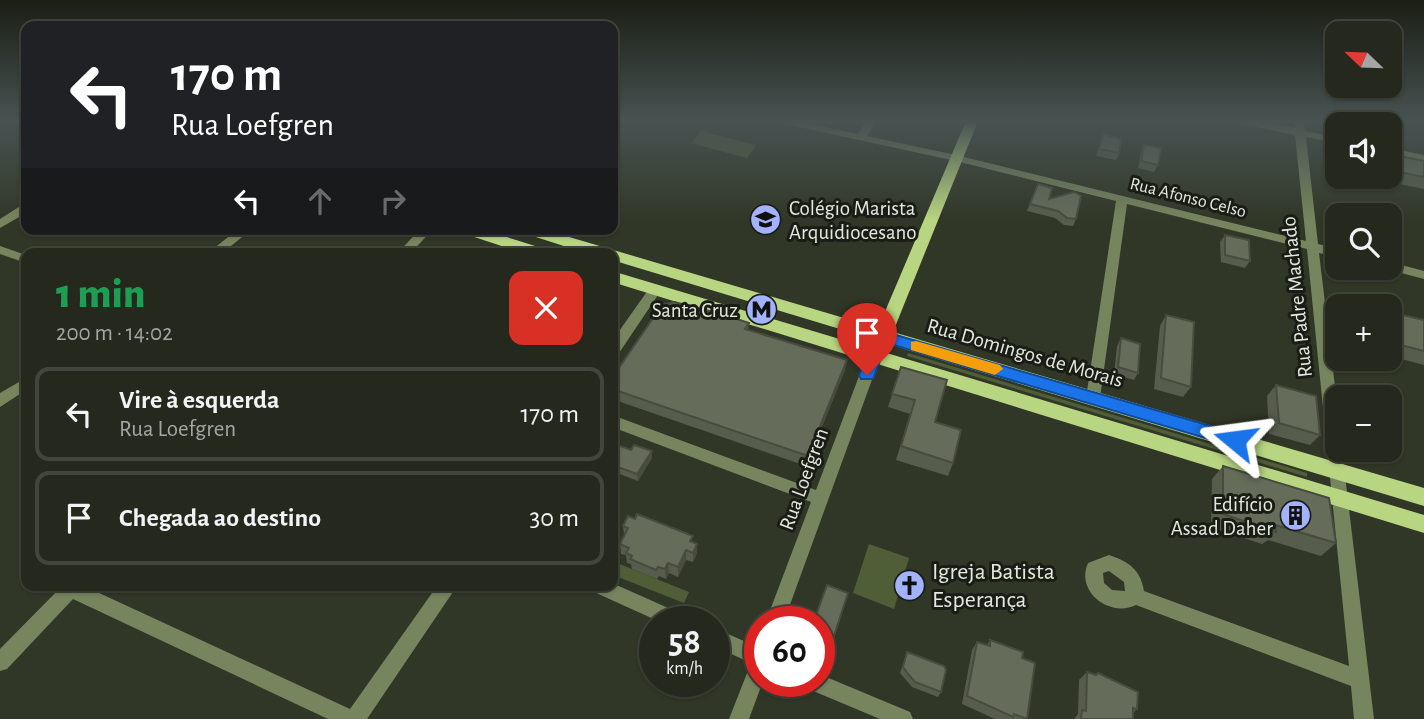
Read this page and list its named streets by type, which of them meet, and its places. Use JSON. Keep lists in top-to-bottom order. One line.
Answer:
{"streets":{"main road":["Rua Domingos de Morais","Rua Loefgren"],"street":["Rua Afonso Celso","Rua Padre Machado"]},"crossings":[["Rua Afonso Celso","Rua Padre Machado"],["Rua Afonso Celso","Rua Loefgren"],["Rua Padre Machado","Rua Domingos de Morais"],["Rua Domingos de Morais","Rua Loefgren"]],"places":{"school or university":["Colégio Marista Arquidiocesano"],"metro station":["Santa Cruz"],"building":["Edifício Assad Daher"],"church":["Igreja Batista Esperança"]},"north":"top left","page":{"map_buttons":["+","−"],"turn":["170 m","Rua Loefgren"],"heading":["1 min","200 m · 14:02"],"list":[{"name":"Vire à esquerda","note":"Rua Loefgren","value":"170 m"},{"name":"Chegada ao destino","value":"30 m"}],"speed":"58 km/h","limit":"60"}}
